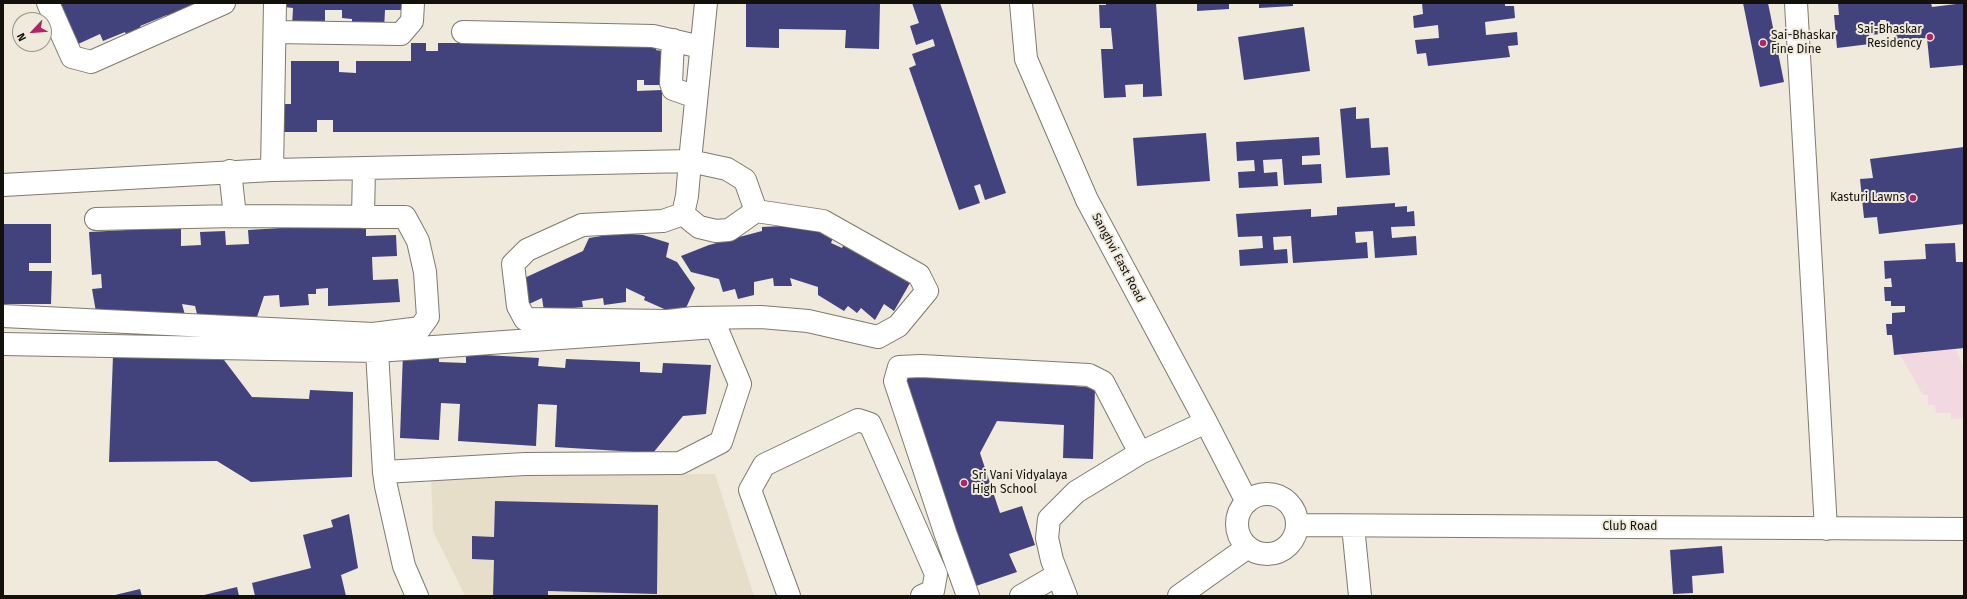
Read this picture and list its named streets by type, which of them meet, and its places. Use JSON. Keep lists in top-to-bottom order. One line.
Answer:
{"streets":{"street":["Sanghvi East Road","Club Road"]},"crossings":[["Sanghvi East Road","Club Road"]],"places":["Sai-Bhaskar Residency","Sai-Bhaskar Fine Dine","Kasturi Lawns","Sri Vani Vidyalaya High School"],"north":"bottom left"}
